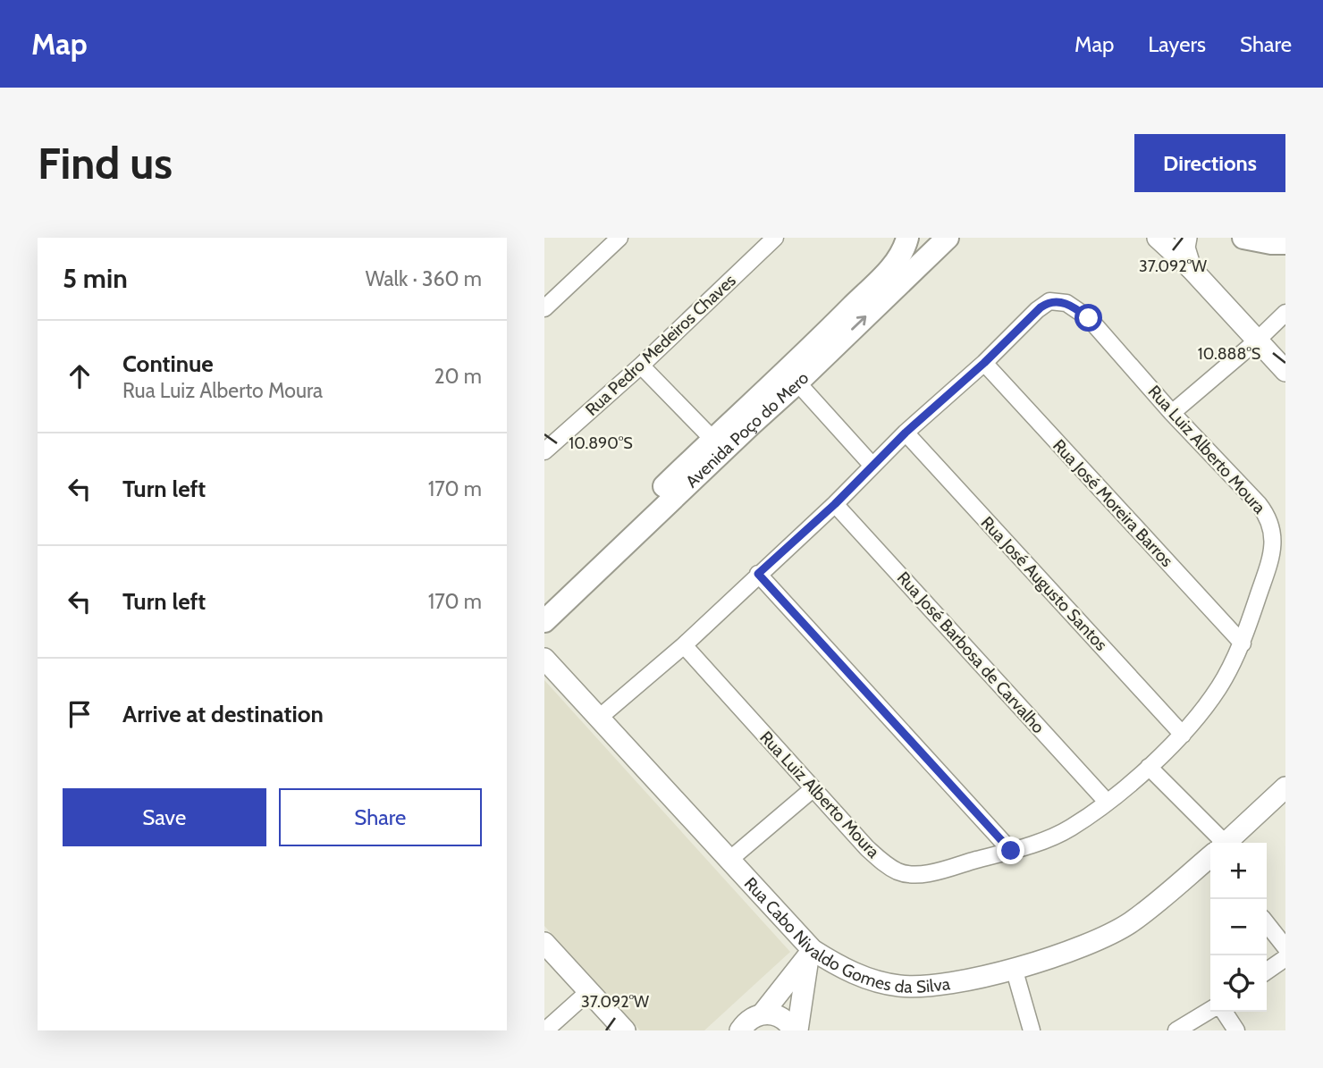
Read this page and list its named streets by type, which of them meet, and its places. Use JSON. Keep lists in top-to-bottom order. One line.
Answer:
{"streets":{"main road":["Avenida Poço do Mero"],"street":["Rua Pedro Medeiros Chaves","Rua Luiz Alberto Moura","Rua José Moreira Barros","Rua José Augusto Santos","Rua José Barbosa de Carvalho","Rua Cabo Nivaldo Gomes da Silva"]},"crossings":[["Rua Luiz Alberto Moura","Rua José Moreira Barros"],["Rua Luiz Alberto Moura","Rua José Augusto Santos"],["Rua Luiz Alberto Moura","Rua José Barbosa de Carvalho"]],"page":{"header":"Map","nav":["Map","Layers","Share"],"buttons":["Directions",["Save","Share"]],"title":"Find us","heading":["5 min","Walk · 360 m"],"list":[["Continue","Rua Luiz Alberto Moura","20 m"],["Turn left","170 m"],["Turn left","170 m"],"Arrive at destination"],"map_buttons":["+","−"]},"coordinates":["37.092°W","10.888°S","10.890°S"]}
